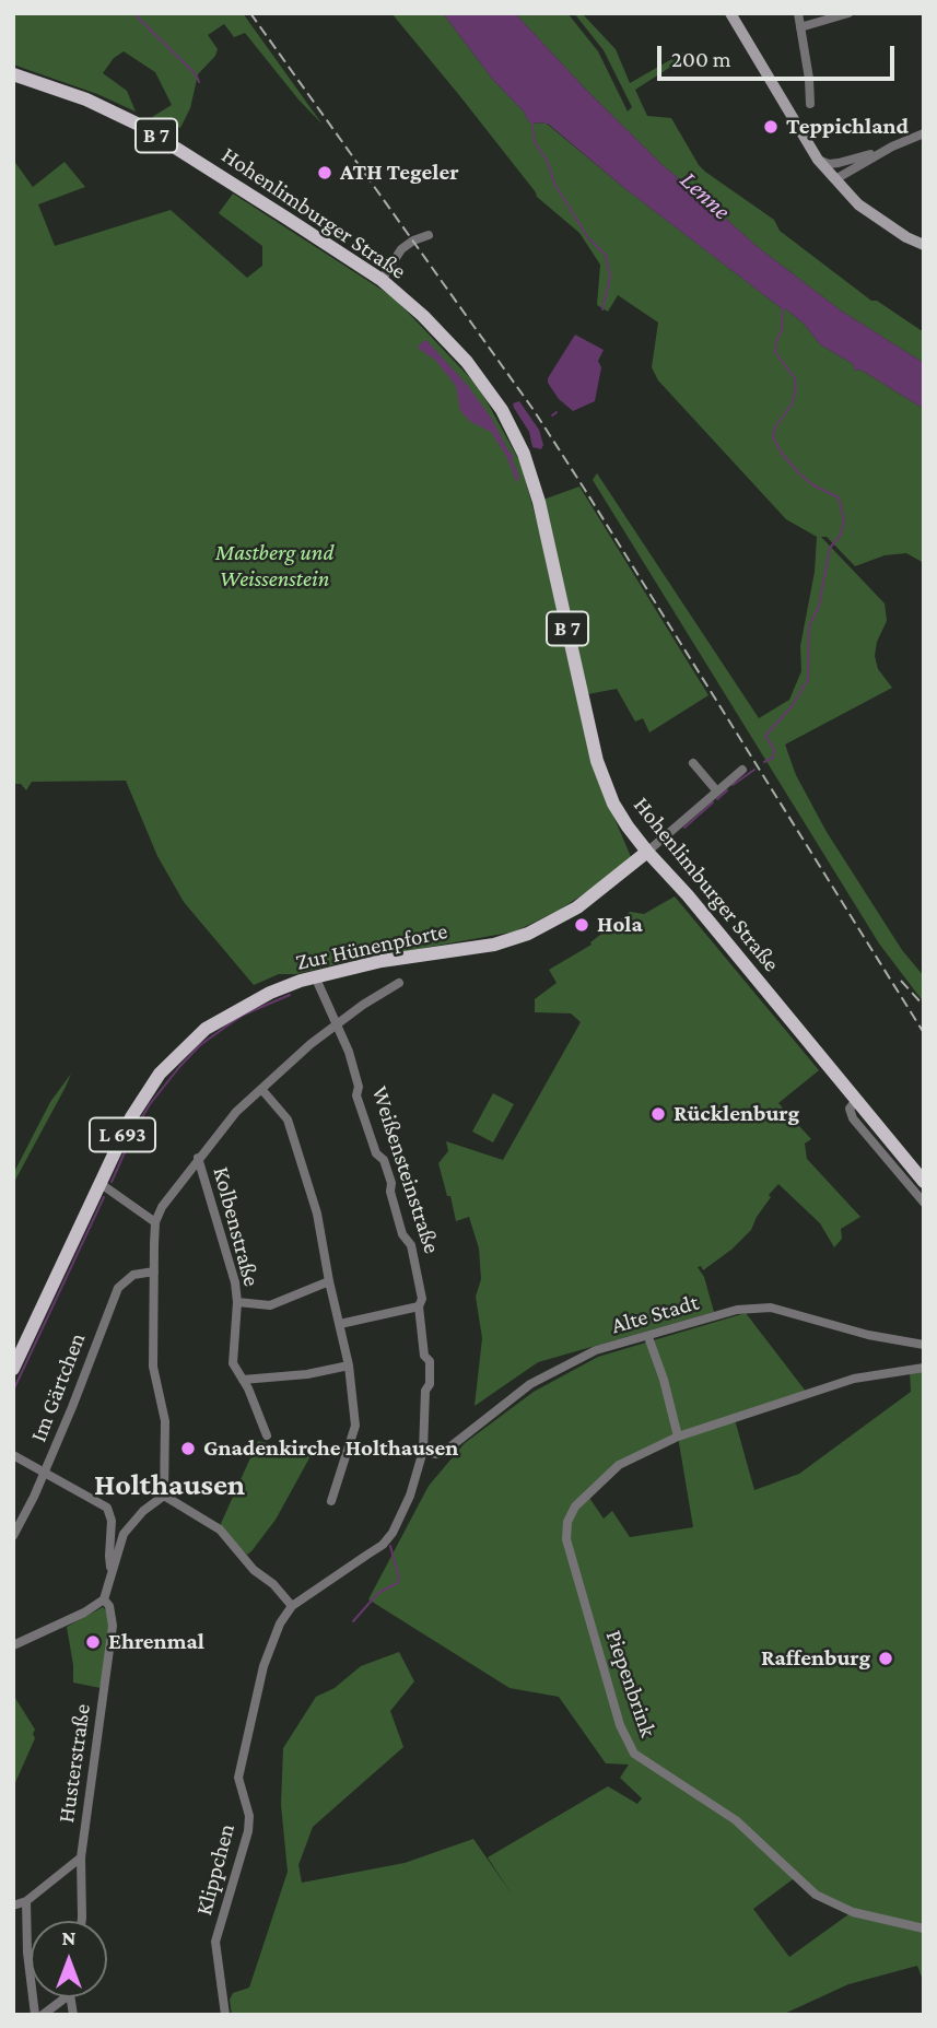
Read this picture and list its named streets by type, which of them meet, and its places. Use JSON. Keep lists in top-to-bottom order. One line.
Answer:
{"streets":{"main road":["B 7","Hohenlimburger Straße","Zur Hünenpforte","L 693"],"street":["Weißensteinstraße","Kolbenstraße","Alte Stadt","Im Gärtchen","Piepenbrink","Husterstraße","Klippchen"]},"crossings":[["Hohenlimburger Straße","Zur Hünenpforte"],["Zur Hünenpforte","Weißensteinstraße"],["Weißensteinstraße","Alte Stadt"],["Weißensteinstraße","Klippchen"]],"districts":["Holthausen"],"water":["Lenne"],"parks":["Mastberg und Weissenstein"],"places":["Teppichland","ATH Tegeler","Hola","Rücklenburg","Gnadenkirche Holthausen","Ehrenmal","Raffenburg"],"scale_bar":"200 m","north":"top"}
